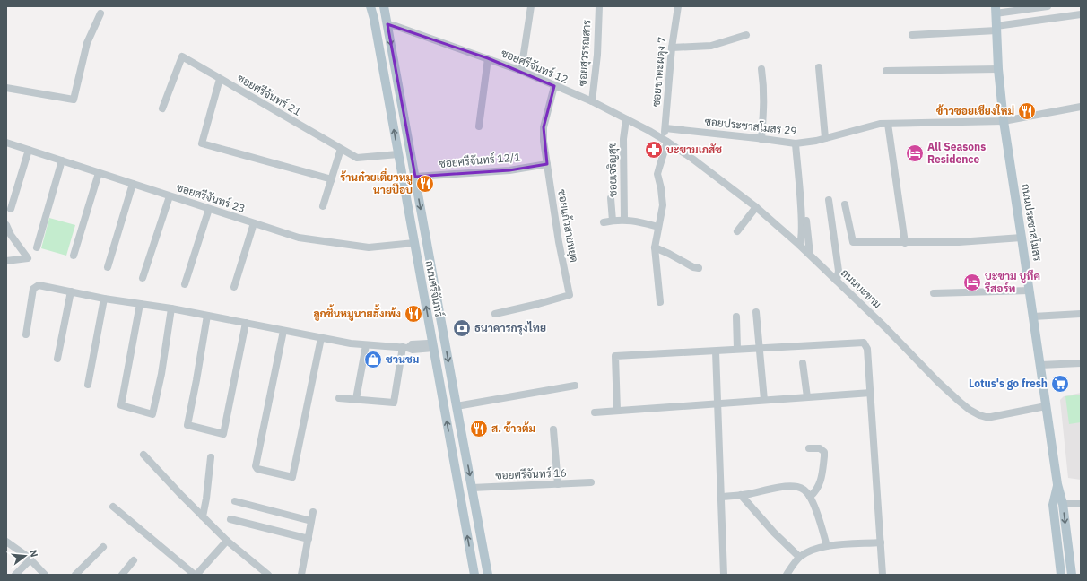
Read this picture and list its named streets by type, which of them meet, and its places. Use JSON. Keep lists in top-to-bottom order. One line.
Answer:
{"streets":{"main road":["ถนนประชาสโมสร","ถนนศรีจันทร์"],"street":["ซอยสุวรรณสาร","ซอยศรีจันทร์ 12","ซอยชาตะผดุง 7","ซอยศรีจันทร์ 21","ซอยประชาสโมสร 29","ซอยศรีจันทร์ 12/1","ซอยเจริญสุข","ซอยศรีจันทร์ 23","ซอยแก้วสายหยุด","ถนนบะขาม","ซอยศรีจันทร์ 16"]},"crossings":[["ซอยสุวรรณสาร","ซอยศรีจันทร์ 12"],["ซอยศรีจันทร์ 12","ซอยชาตะผดุง 7"],["ซอยศรีจันทร์ 12","ซอยเจริญสุข"],["ซอยศรีจันทร์ 12","ซอยแก้วสายหยุด"],["ซอยศรีจันทร์ 12","ถนนศรีจันทร์"],["ซอยศรีจันทร์ 12","ถนนบะขาม"],["ซอยชาตะผดุง 7","ซอยประชาสโมสร 29"],["ซอยชาตะผดุง 7","ถนนบะขาม"],["ซอยศรีจันทร์ 21","ถนนศรีจันทร์"],["ซอยประชาสโมสร 29","ถนนประชาสโมสร"],["ซอยศรีจันทร์ 12/1","ซอยแก้วสายหยุด"],["ซอยศรีจันทร์ 12/1","ถนนศรีจันทร์"],["ซอยศรีจันทร์ 23","ถนนศรีจันทร์"],["ถนนประชาสโมสร","ถนนบะขาม"],["ถนนศรีจันทร์","ซอยศรีจันทร์ 16"]],"places":{"restaurant":["ข้าวซอยเชียงใหม่","ร้านก๋วยเตี๋ยวหมู นายป๊อบ","ลูกชิ้นหมูนายฮั้งเพ้ง","ส. ข้าวต้ม"],"pharmacy":["บะขามเภสัช"],"hotel":["All Seasons Residence","บะขาม บูทีค รีสอร์ท"],"bank":["ธนาคารกรุงไทย"],"shop":["ชวนชม"],"supermarket":["Lotus's go fresh"]},"north":"right"}
